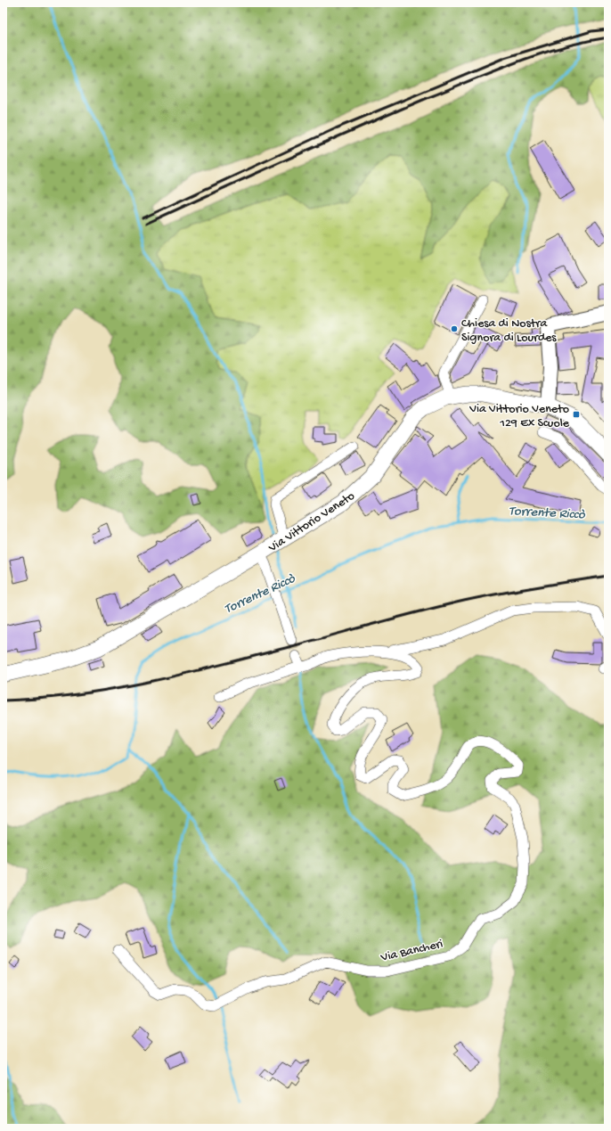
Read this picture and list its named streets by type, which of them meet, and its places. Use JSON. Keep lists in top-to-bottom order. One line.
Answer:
{"streets":{"main road":["Via Vittorio Veneto"],"street":["Via Bancheri"]},"water":["Torrente Riccò"],"places":{"other":["Chiesa di Nostra Signora di Lourdes"],"transit":["Via Vittorio Veneto 129 Ex Scuole"]}}
